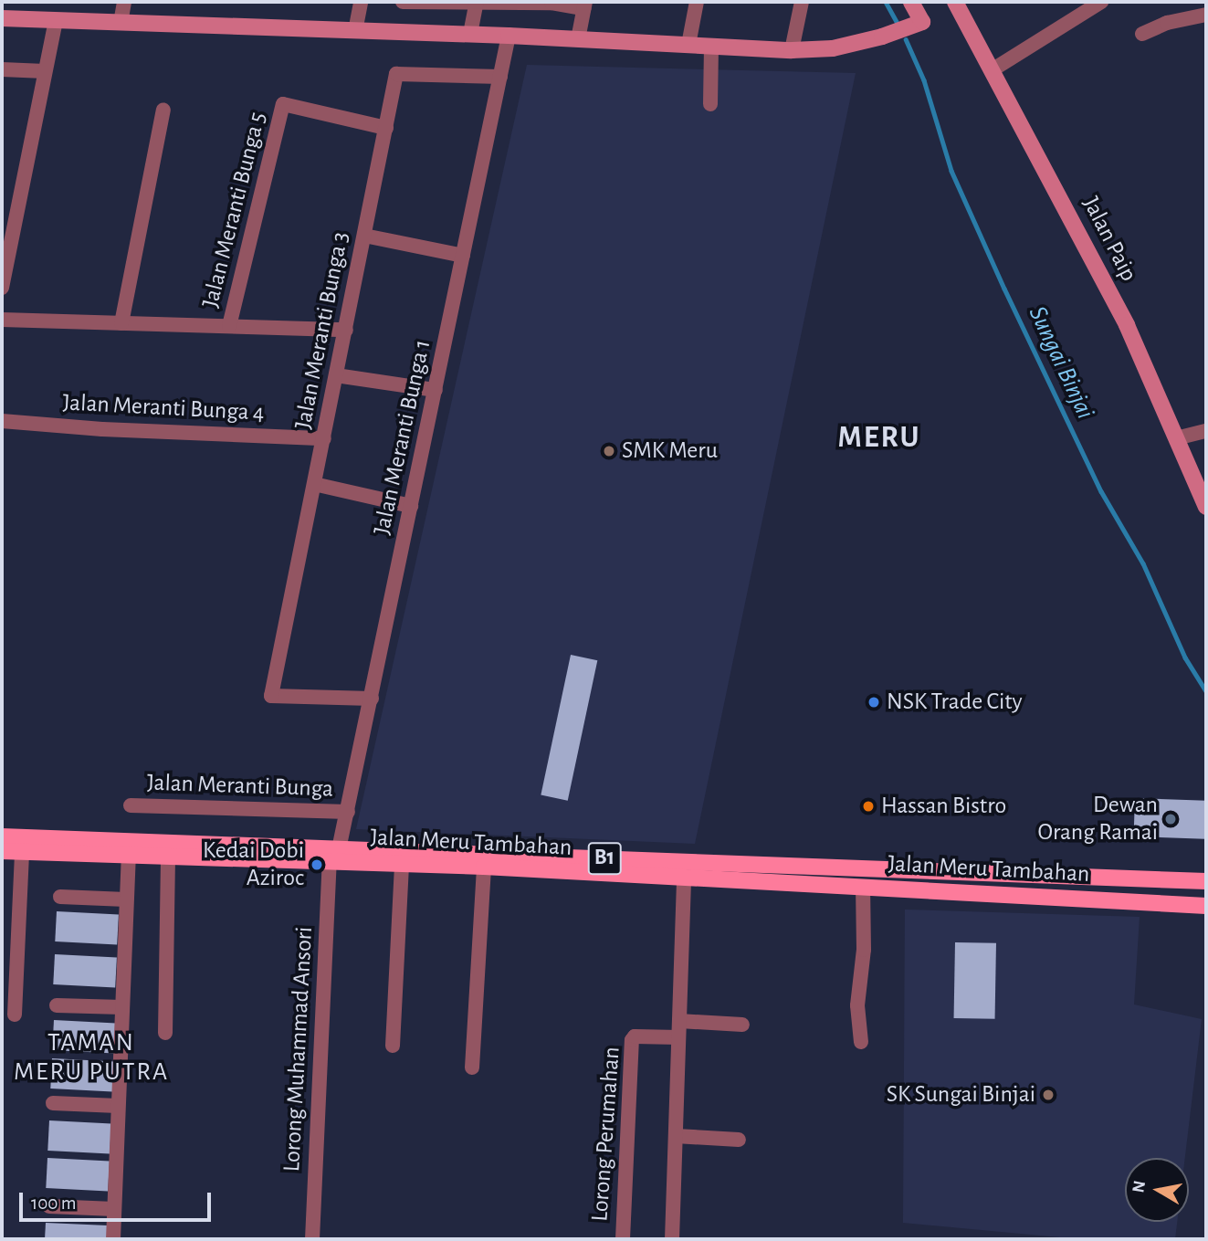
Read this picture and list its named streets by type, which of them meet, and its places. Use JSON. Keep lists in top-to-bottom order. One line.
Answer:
{"streets":{"main road":["Jalan Meru Tambahan","B1"],"street":["Jalan Meranti Bunga 5","Jalan Paip","Jalan Meranti Bunga 3","Jalan Meranti Bunga 4","Jalan Meranti Bunga 1","Jalan Meranti Bunga","Lorong Muhammad Ansori","Lorong Perumahan"]},"crossings":[["Jalan Meranti Bunga 5","Jalan Meranti Bunga 3"],["Jalan Meranti Bunga 3","Jalan Meranti Bunga 4"],["Jalan Meranti Bunga 3","Jalan Meranti Bunga 1"],["Jalan Meranti Bunga 1","Jalan Meranti Bunga"],["Jalan Meranti Bunga 1","Jalan Meru Tambahan"],["Jalan Meranti Bunga 1","Lorong Muhammad Ansori"],["Jalan Meru Tambahan","Lorong Muhammad Ansori"]],"districts":["MERU","TAMAN MERU PUTRA"],"water":["Sungai Binjai"],"places":["SMK Meru","NSK Trade City","Hassan Bistro","Dewan Orang Ramai","Kedai Dobi Aziroc","SK Sungai Binjai"],"scale_bar":"100 m","north":"left"}
